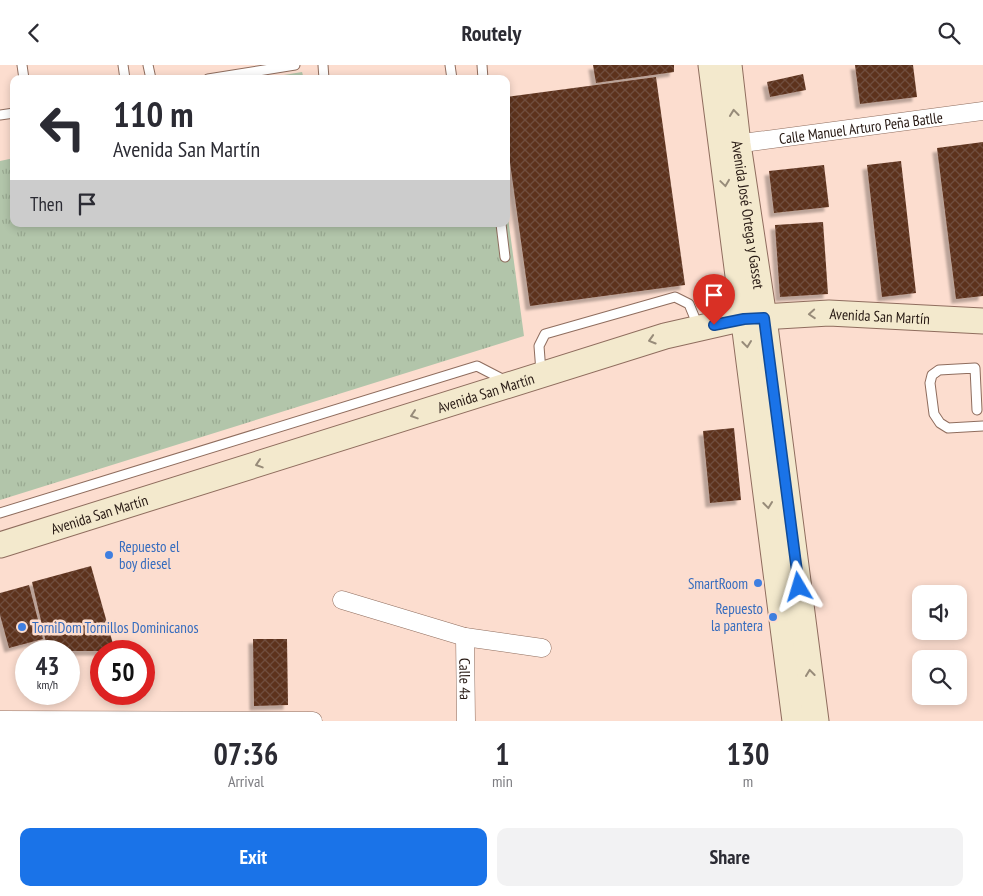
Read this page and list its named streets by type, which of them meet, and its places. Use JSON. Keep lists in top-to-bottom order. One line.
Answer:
{"streets":{"main road":["Avenida José Ortega y Gasset","Avenida San Martín"],"street":["Calle Manuel Arturo Peña Batlle","Calle 4a"]},"crossings":[["Calle Manuel Arturo Peña Batlle","Avenida José Ortega y Gasset"],["Avenida José Ortega y Gasset","Avenida San Martín"]],"one_way":["Avenida San Martín"],"places":["Repuesto el boy diesel","SmartRoom","Repuesto la pantera","TorniDom Tornillos Dominicanos"],"page":{"header":"Routely","turn":["110 m","Avenida San Martín"],"then":"Then","speed":"43 km/h","limit":"50","eta":["07:36","Arrival","1","min","130","m"],"buttons":["Exit","Share"]}}
